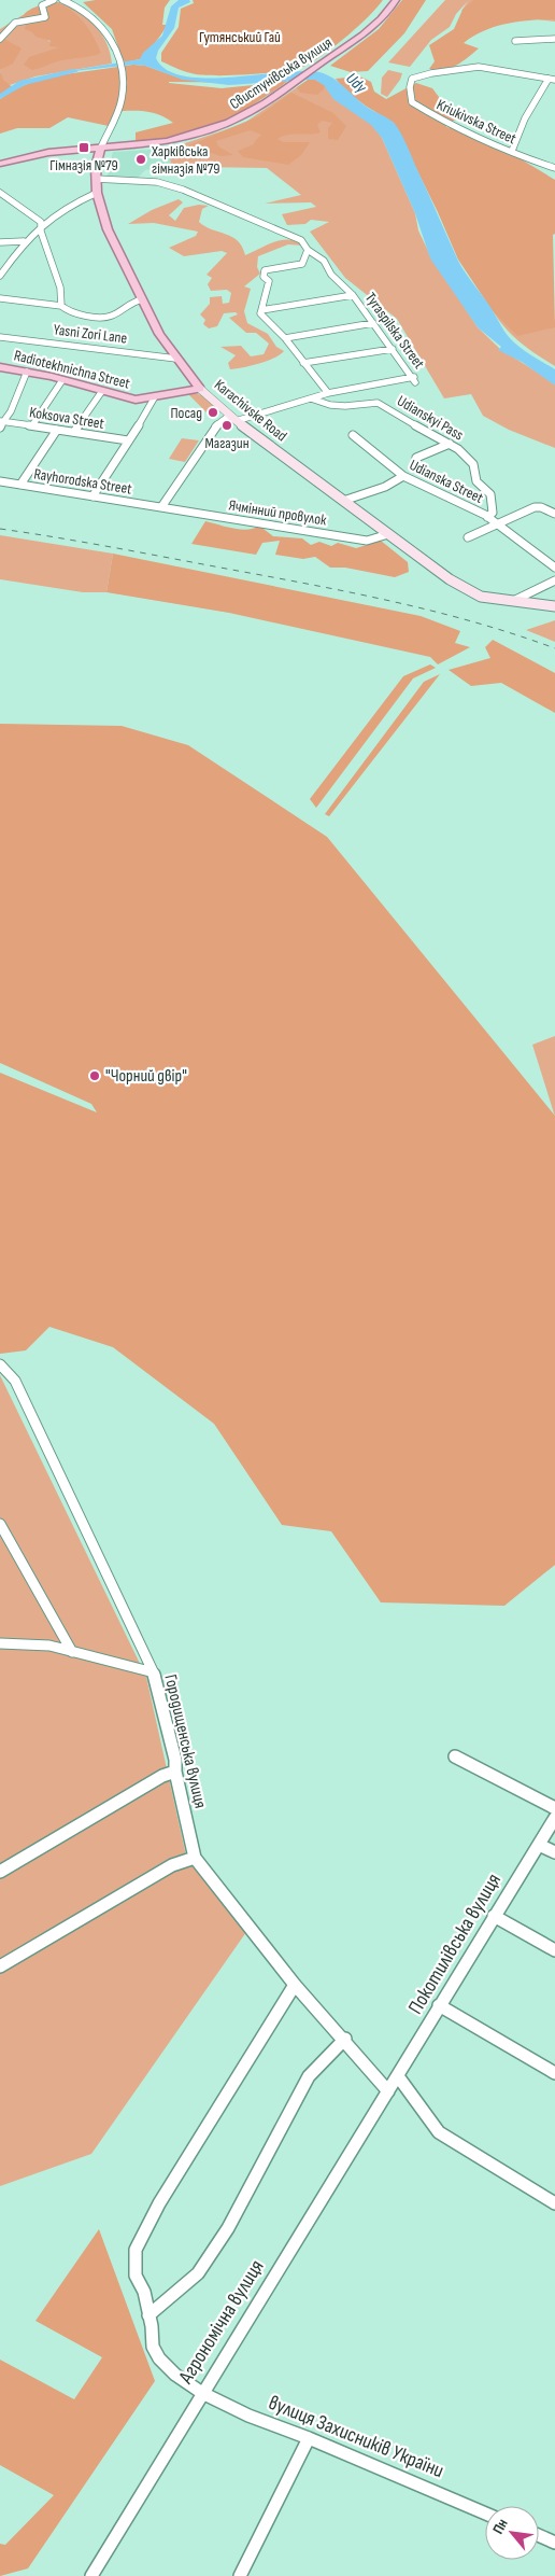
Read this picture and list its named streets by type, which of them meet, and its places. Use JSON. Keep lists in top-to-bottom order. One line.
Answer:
{"streets":{"main road":["Свистунівська вулиця","Radiotekhnichna Street","Karachivske Road"],"street":["Kriukivska Street","Tyraspilska Street","Yasni Zori Lane","Koksova Street","Udianskyi Pass","Rayhorodska Street","Udianska Street","Ячмінний провулок","Городищенська вулиця","Покотилівська вулиця","Агрономічна вулиця","вулиця Захисників України"]},"crossings":[["Свистунівська вулиця","Karachivske Road"],["Tyraspilska Street","Karachivske Road"],["Yasni Zori Lane","Karachivske Road"],["Radiotekhnichna Street","Karachivske Road"],["Karachivske Road","Ячмінний провулок"],["Udianskyi Pass","Udianska Street"],["Rayhorodska Street","Ячмінний провулок"],["Городищенська вулиця","Покотилівська вулиця"],["Городищенська вулиця","Агрономічна вулиця"],["Городищенська вулиця","вулиця Захисників України"],["Покотилівська вулиця","Агрономічна вулиця"],["Агрономічна вулиця","вулиця Захисників України"]],"water":["Udy"],"parks":["Гутянський Гай"],"places":{"transit":["Гімназія №79"],"other":["Харківська гімназія №79","Посад","Магазин","\"Чорний двір\""]},"north":"top left"}
